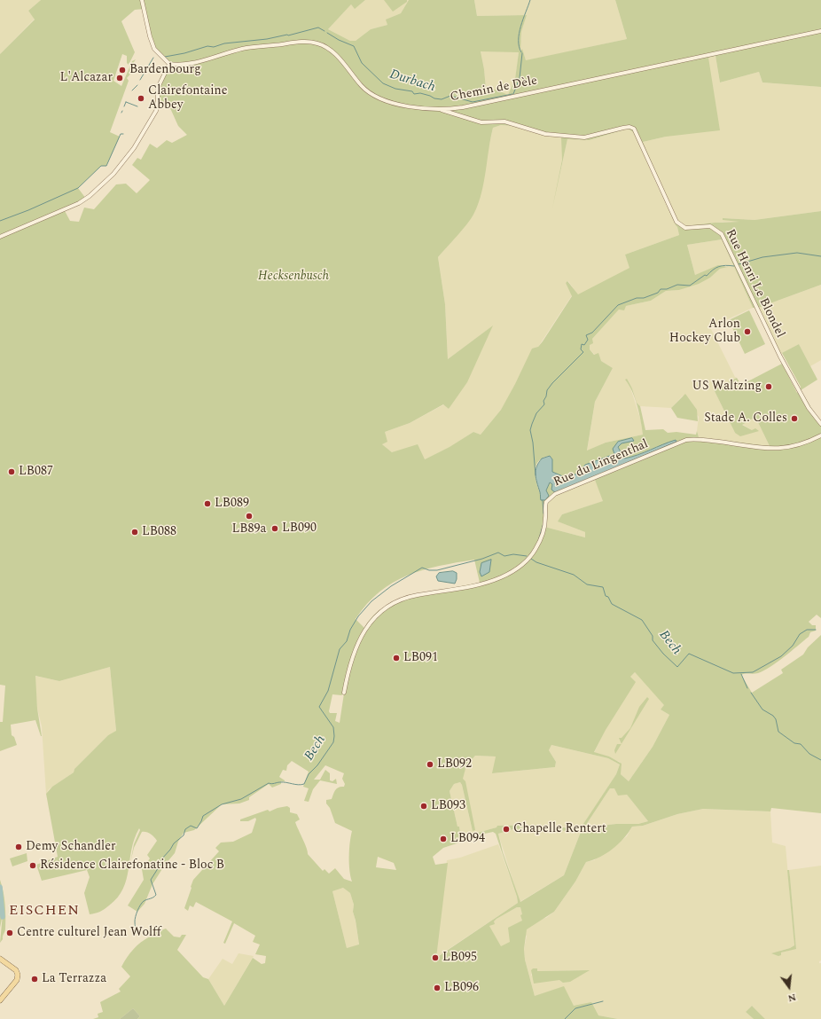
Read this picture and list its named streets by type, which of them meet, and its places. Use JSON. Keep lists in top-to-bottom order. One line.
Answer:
{"streets":{"street":["Chemin de Dèle","Rue Henri Le Blondel","Rue du Lingenthal"]},"crossings":[["Chemin de Dèle","Rue Henri Le Blondel"]],"districts":["EISCHEN"],"water":["Durbach","Bech"],"parks":["Hecksenbusch"],"places":["Bardenbourg","L'Alcazar","Clairefontaine Abbey","Arlon Hockey Club","US Waltzing","Stade A. Colles","LB087","LB089","LB89a","LB090","LB088","LB091","LB092","LB093","Chapelle Rentert","LB094","Demy Schandler","Résidence Clairefonatine - Bloc B","Centre culturel Jean Wolff","LB095","La Terrazza","LB096"],"north":"bottom"}
